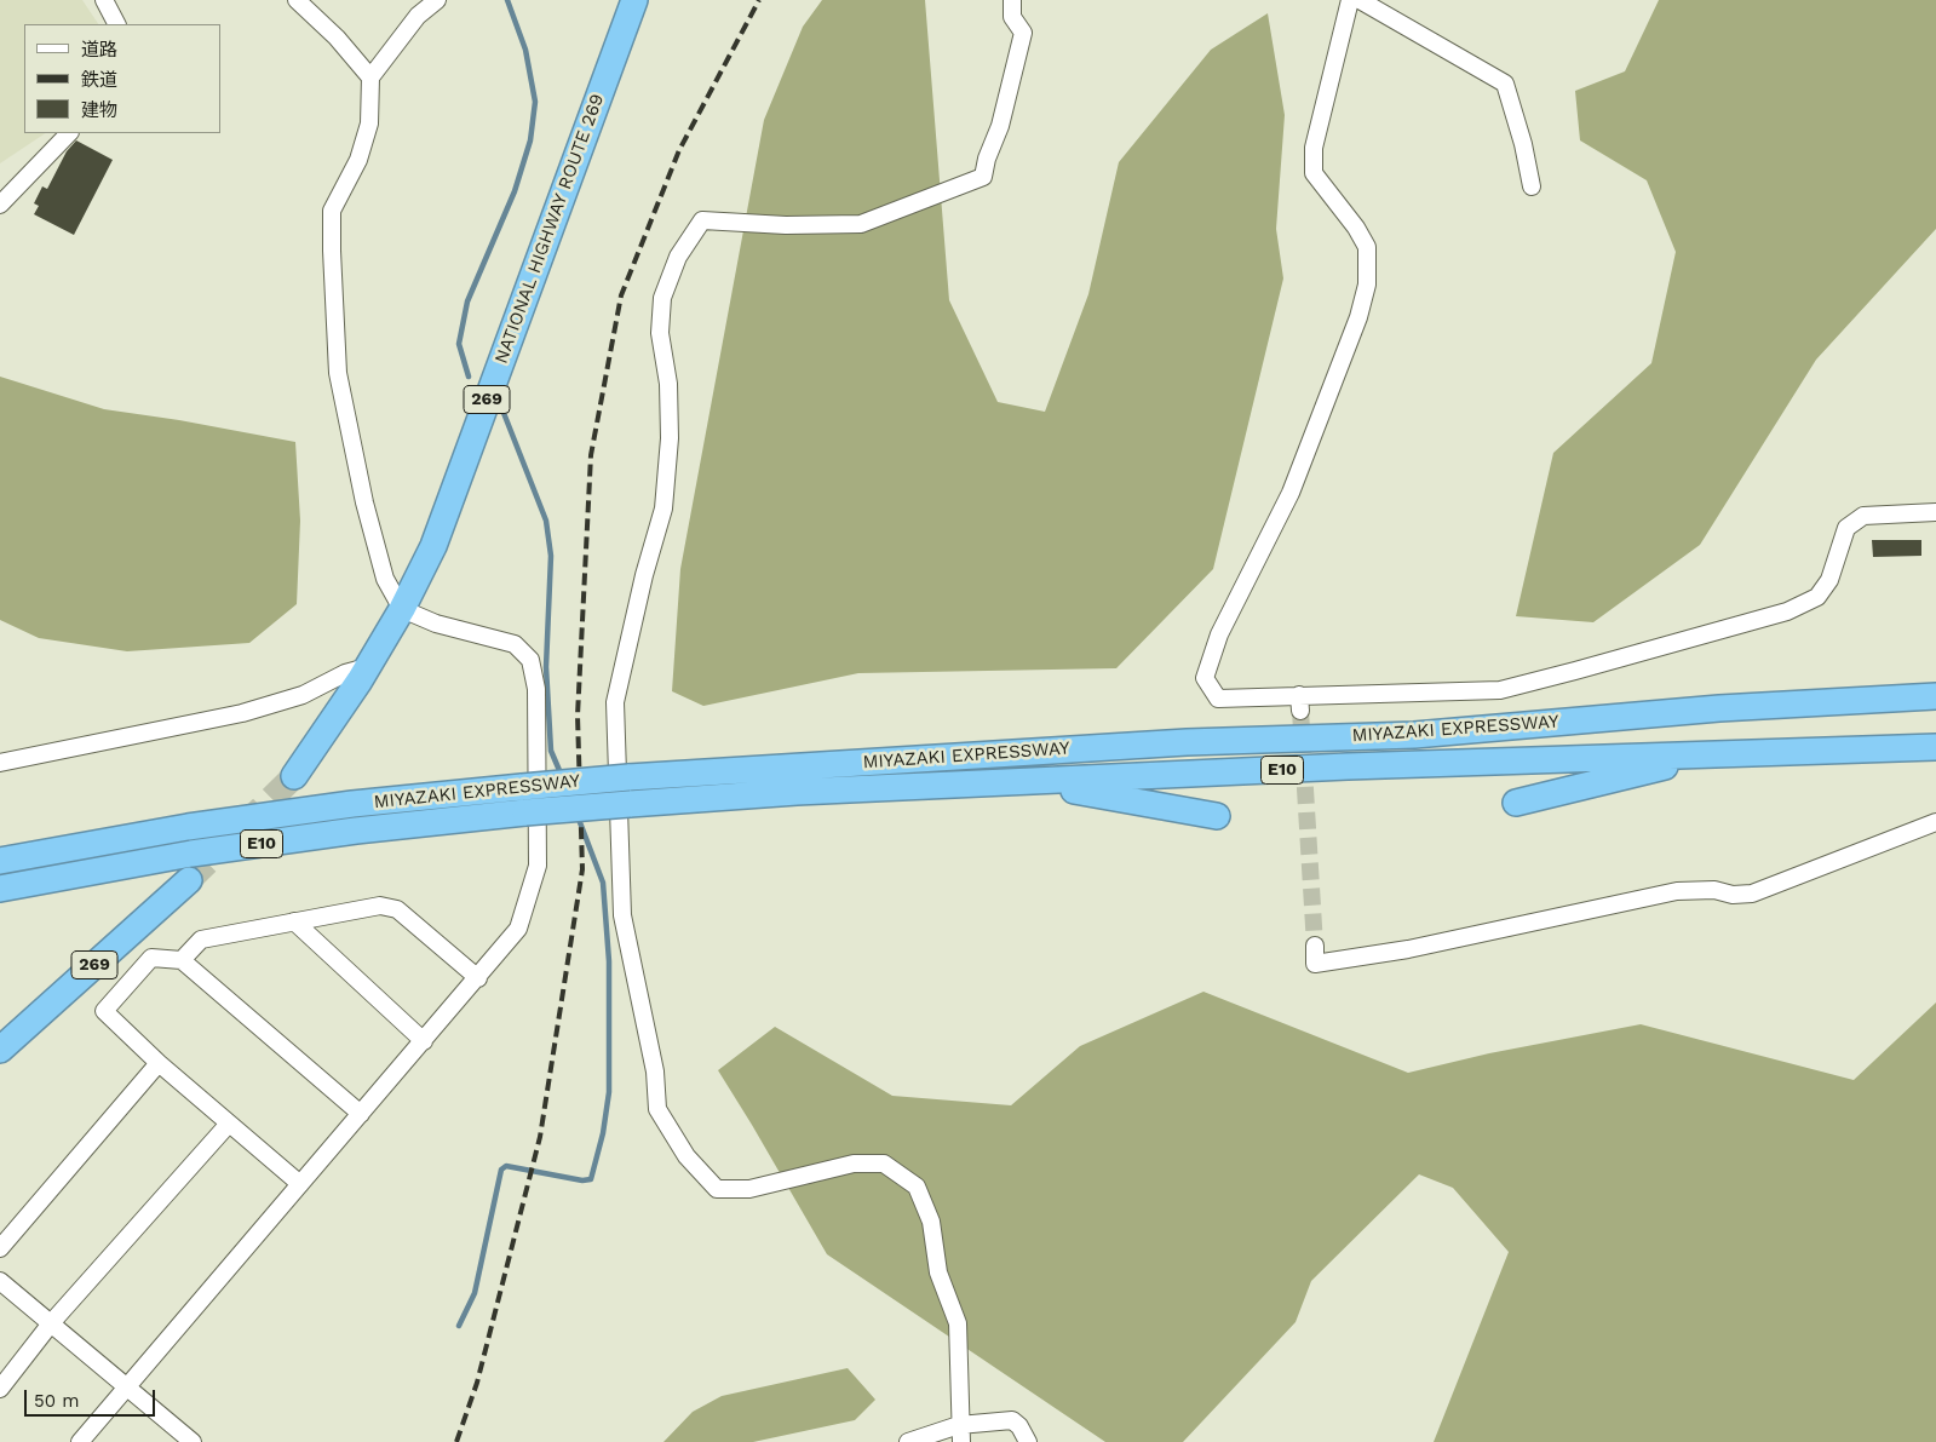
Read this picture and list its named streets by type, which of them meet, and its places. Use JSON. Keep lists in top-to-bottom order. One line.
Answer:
{"streets":{"highway":["NATIONAL HIGHWAY ROUTE 269","269","MIYAZAKI EXPRESSWAY","E10"]},"legend":["道路","鉄道","建物"],"scale_bar":"50 m"}
